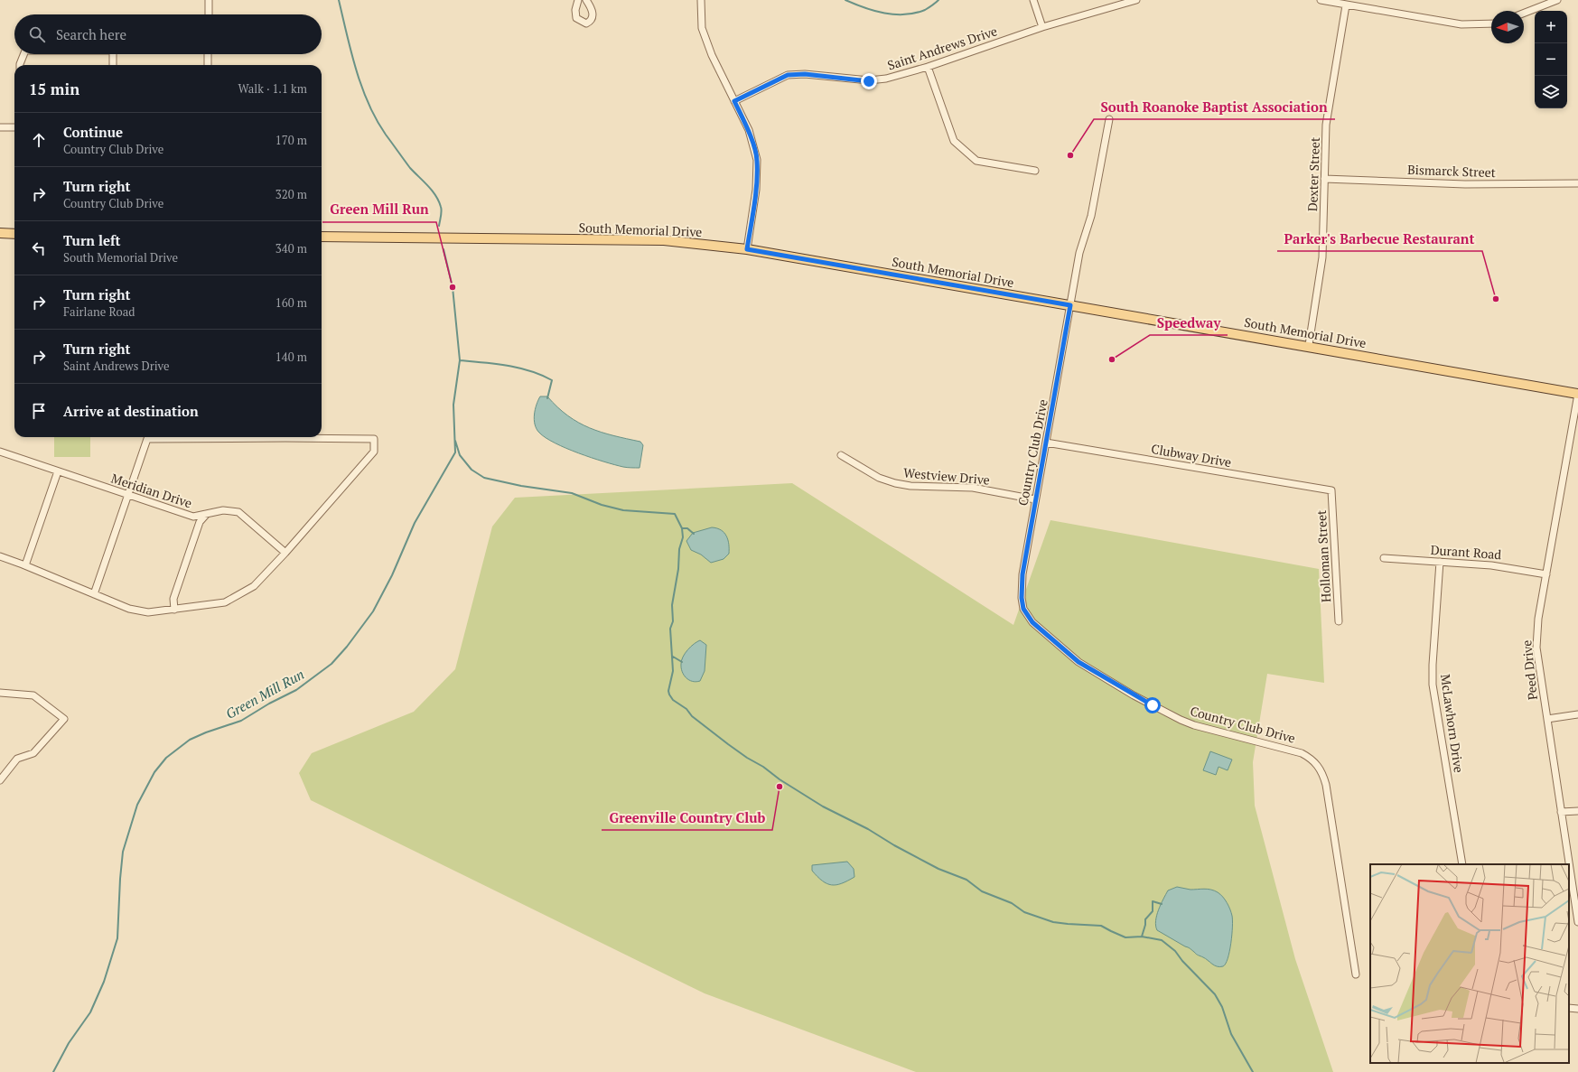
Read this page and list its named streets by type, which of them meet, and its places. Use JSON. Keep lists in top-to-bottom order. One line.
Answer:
{"streets":{"main road":["South Memorial Drive"],"street":["Saint Andrews Drive","Bismarck Street","Dexter Street","Country Club Drive","Clubway Drive","Westview Drive","Meridian Drive","Durant Road","Holloman Street","Peed Drive","McLawhorn Drive"]},"crossings":[["Bismarck Street","Dexter Street"],["Dexter Street","South Memorial Drive"],["South Memorial Drive","Country Club Drive"],["South Memorial Drive","Peed Drive"],["Country Club Drive","Clubway Drive"],["Country Club Drive","Westview Drive"],["Clubway Drive","Holloman Street"],["Durant Road","Peed Drive"],["Durant Road","McLawhorn Drive"]],"water":["Green Mill Run"],"places":["South Roanoke Baptist Association","Green Mill Run","Parker's Barbecue Restaurant","Speedway","Greenville Country Club"],"north":"left","page":{"map_buttons":["+","−"],"search":"Search here","heading":["15 min","Walk · 1.1 km"],"list":[["Continue","Country Club Drive","170 m"],["Turn right","Country Club Drive","320 m"],["Turn left","South Memorial Drive","340 m"],["Turn right","Fairlane Road","160 m"],["Turn right","Saint Andrews Drive","140 m"],"Arrive at destination"]}}
